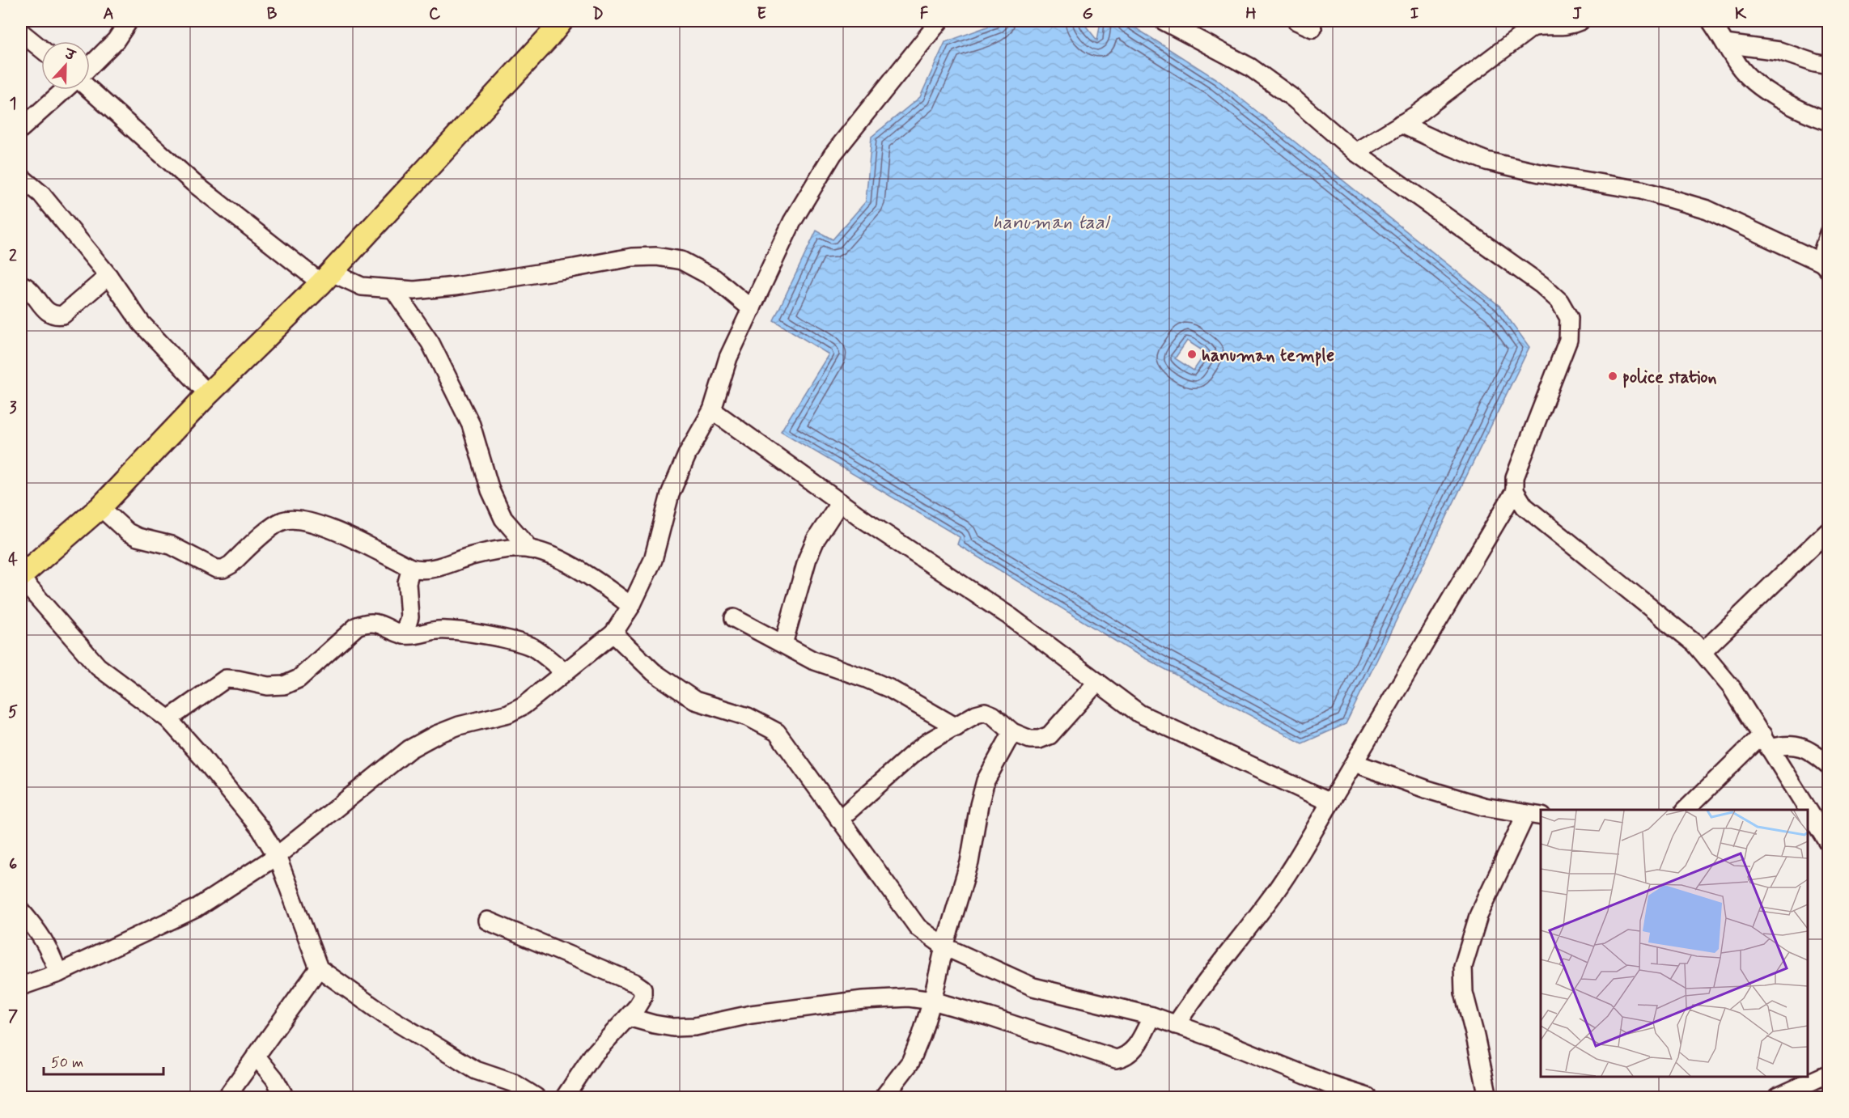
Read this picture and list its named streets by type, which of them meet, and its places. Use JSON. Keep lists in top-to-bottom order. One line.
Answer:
{"water":["hanuman taal"],"places":["hanuman temple","police station"],"scale_bar":"50 m","north":"top","grid":{"columns":["A","B","C","D","E","F","G","H","I","J","K"],"rows":["1","2","3","4","5","6","7"]}}
